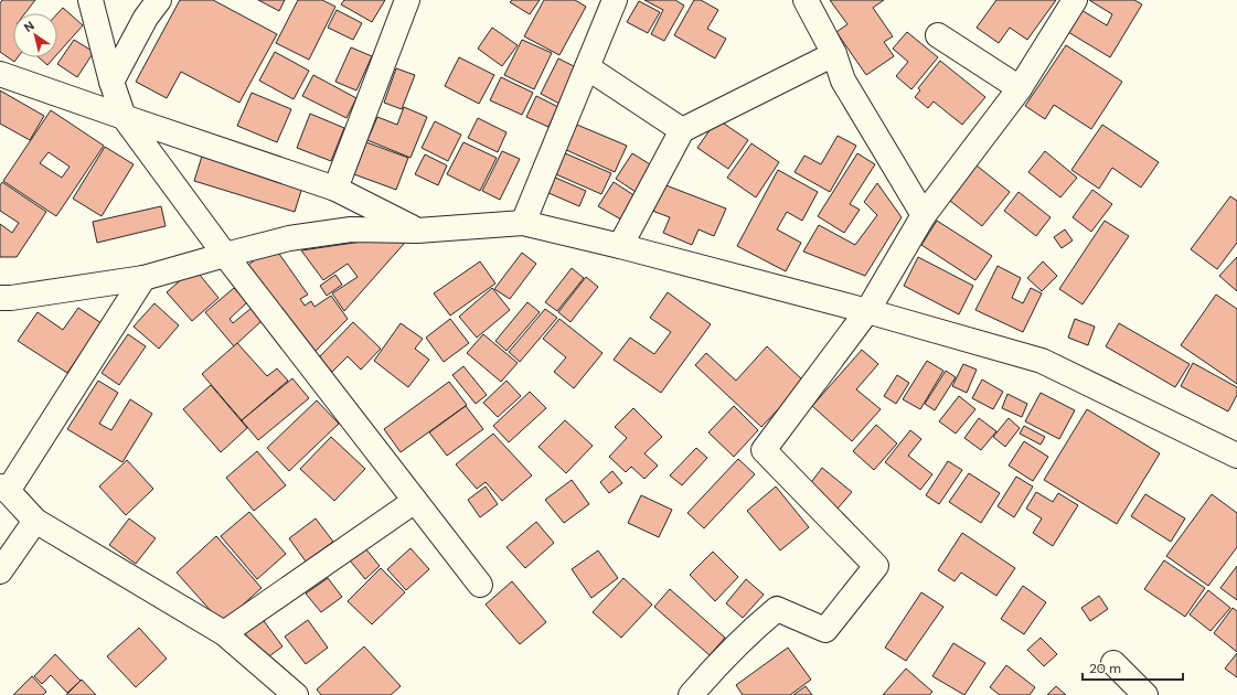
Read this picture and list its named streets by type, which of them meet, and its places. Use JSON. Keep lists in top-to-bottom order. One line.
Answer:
{"scale_bar":"20 m","north":"top left"}
